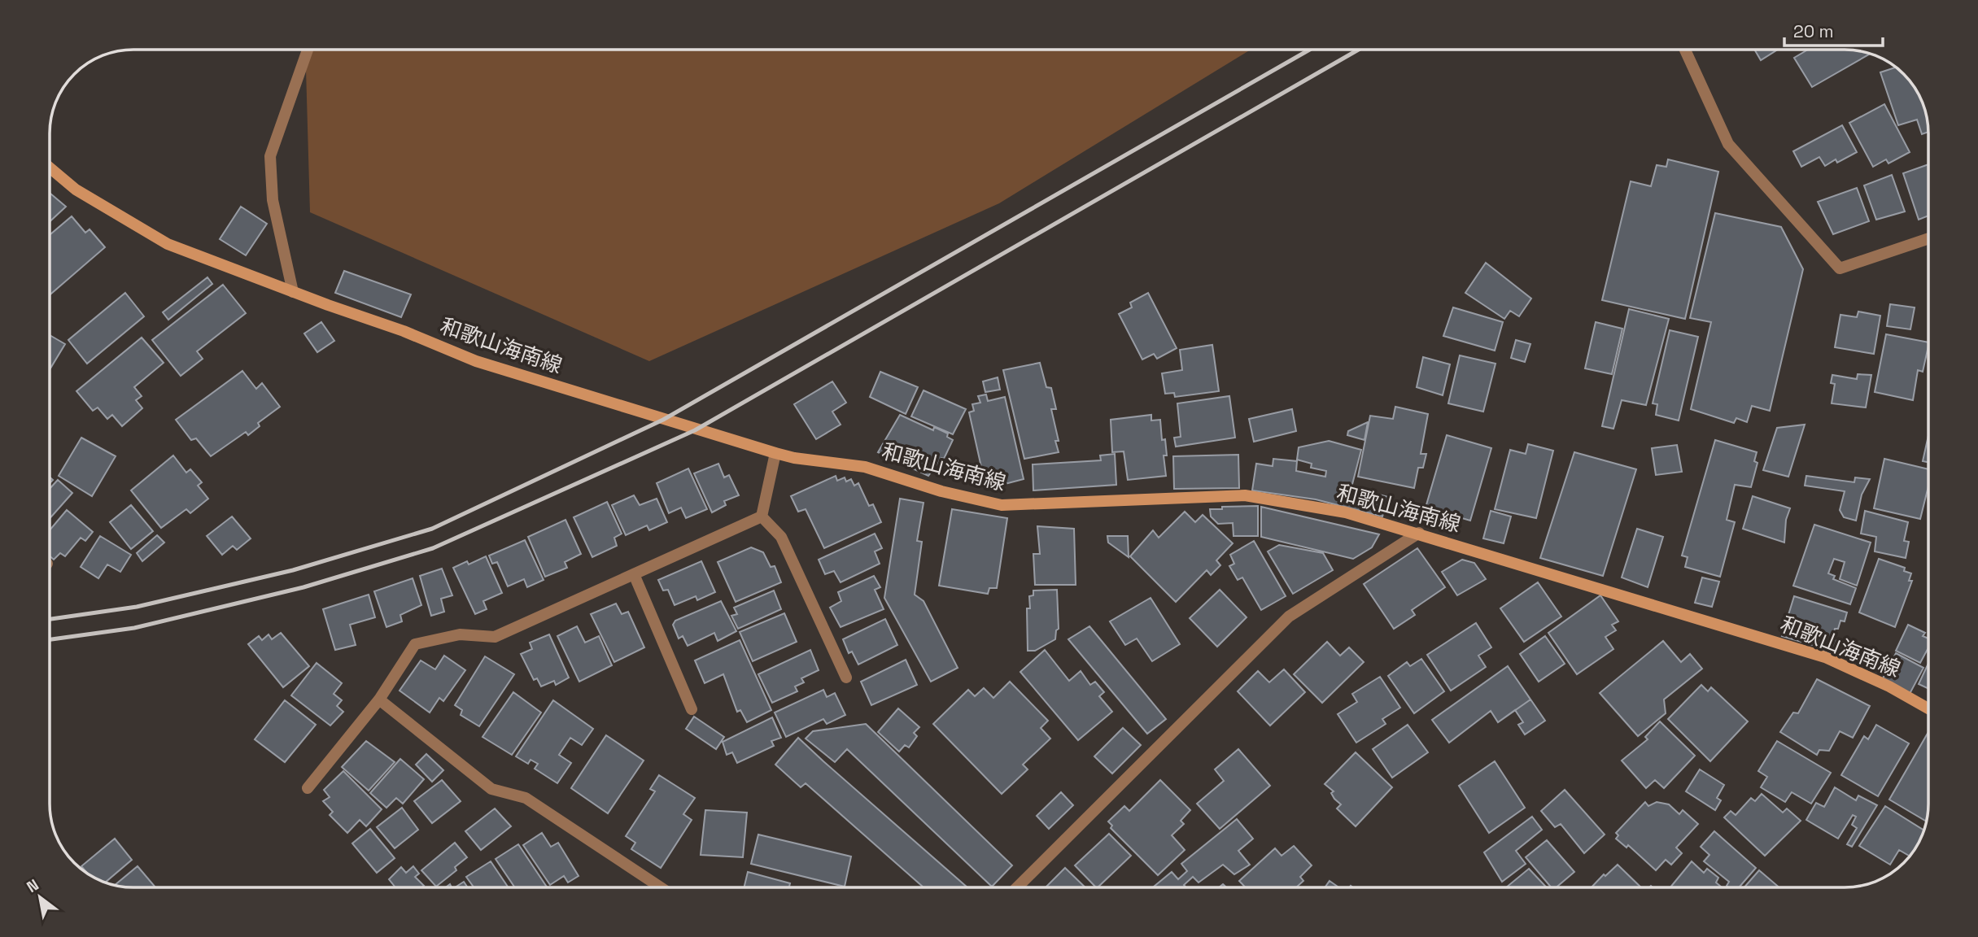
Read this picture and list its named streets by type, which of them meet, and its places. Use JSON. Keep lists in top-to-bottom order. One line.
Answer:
{"streets":{"main road":["和歌山海南線"]},"scale_bar":"20 m","north":"top left"}
